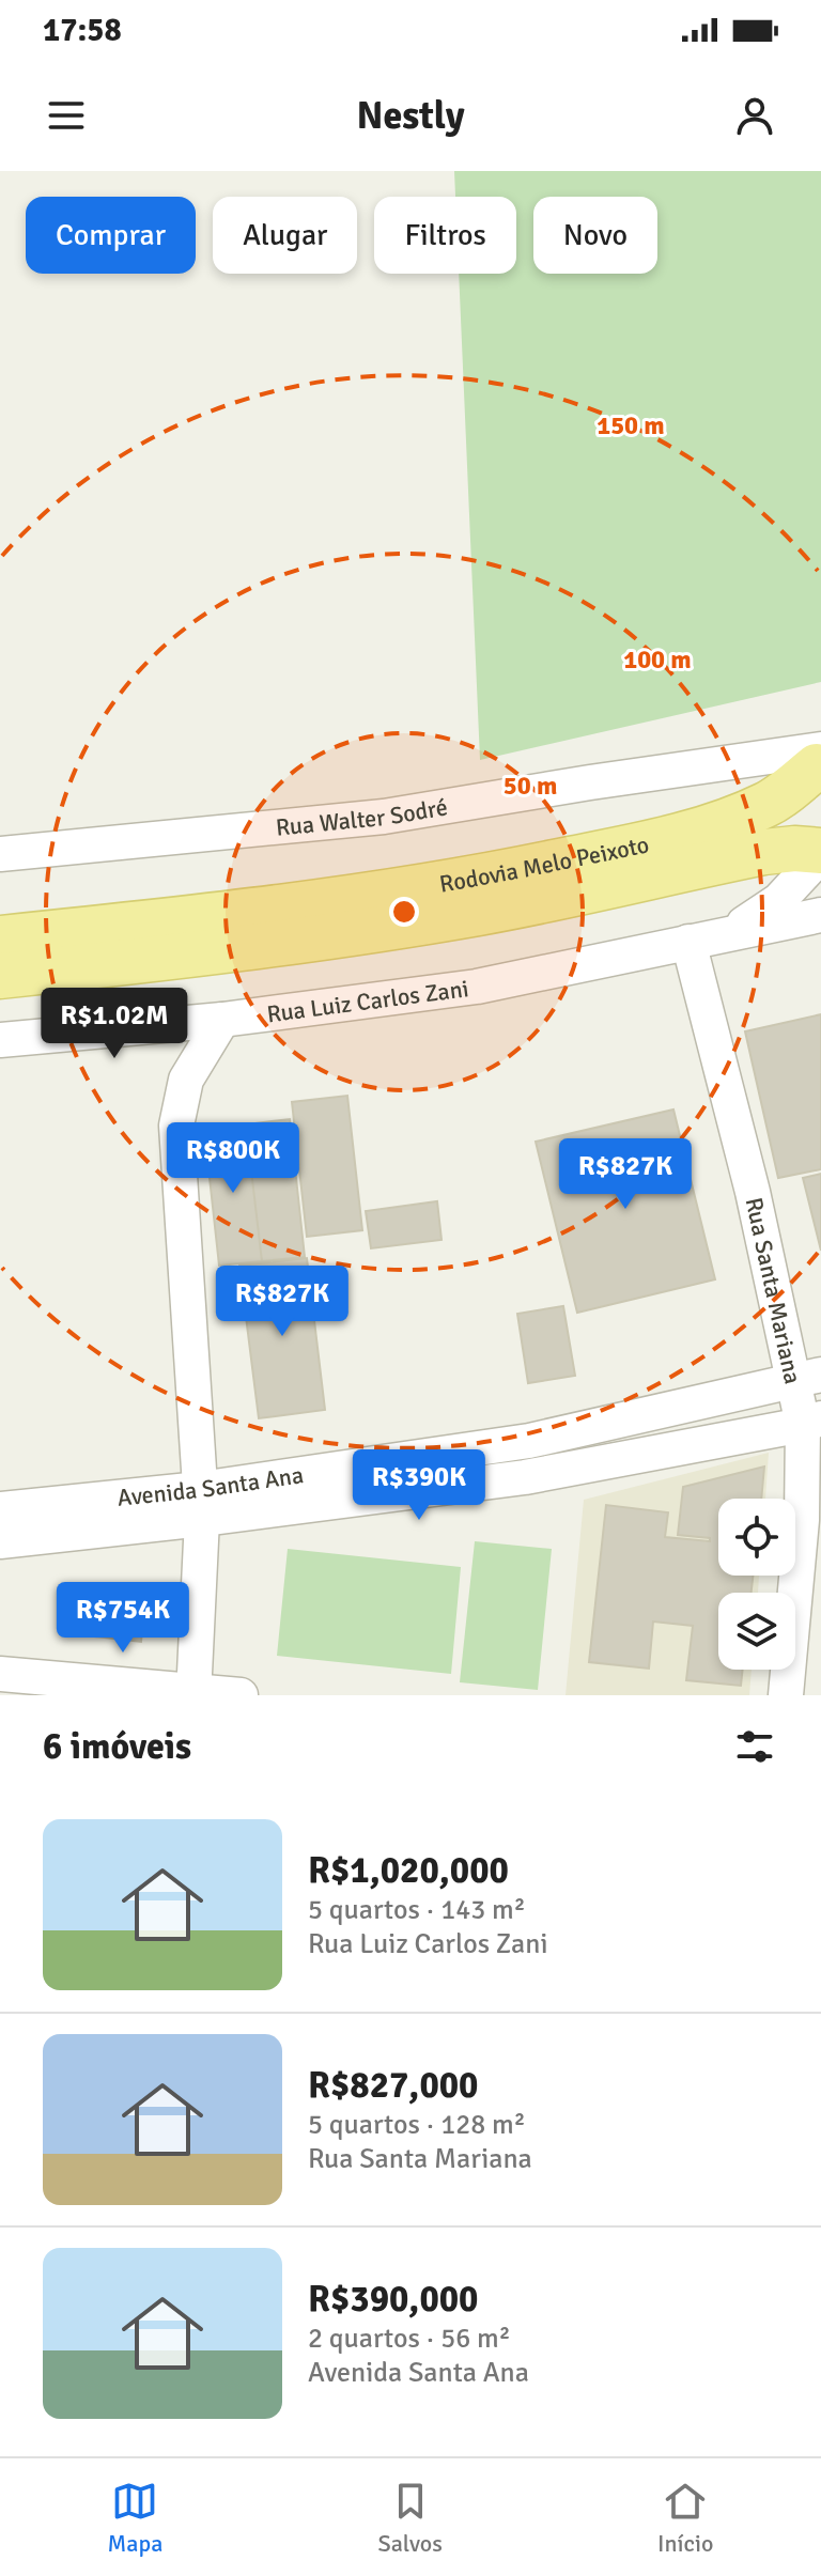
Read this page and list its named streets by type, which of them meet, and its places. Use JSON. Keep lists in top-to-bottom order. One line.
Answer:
{"streets":{"main road":["Rodovia Melo Peixoto"],"street":["Rua Walter Sodré","Rua Luiz Carlos Zani","Rua Santa Mariana","Avenida Santa Ana"]},"crossings":[["Rua Walter Sodré","Rodovia Melo Peixoto"],["Rodovia Melo Peixoto","Rua Luiz Carlos Zani"],["Rua Luiz Carlos Zani","Rua Santa Mariana"],["Rua Santa Mariana","Avenida Santa Ana"]],"page":{"status":"17:58","header":"Nestly","chip":["Comprar","Alugar","Filtros","Novo"],"price":["R$1.02M","R$800K","R$827K","R$827K","R$390K","R$754K"],"heading":"6 imóveis","list":[{"name":"R$1,020,000","note":"5 quartos · 143 m² · Rua Luiz Carlos Zani"},{"name":"R$827,000","note":"5 quartos · 128 m² · Rua Santa Mariana"},{"name":"R$390,000","note":"2 quartos · 56 m² · Avenida Santa Ana"}],"tabs":["Mapa","Salvos","Início"]},"rings":["150 m","100 m","50 m"]}
